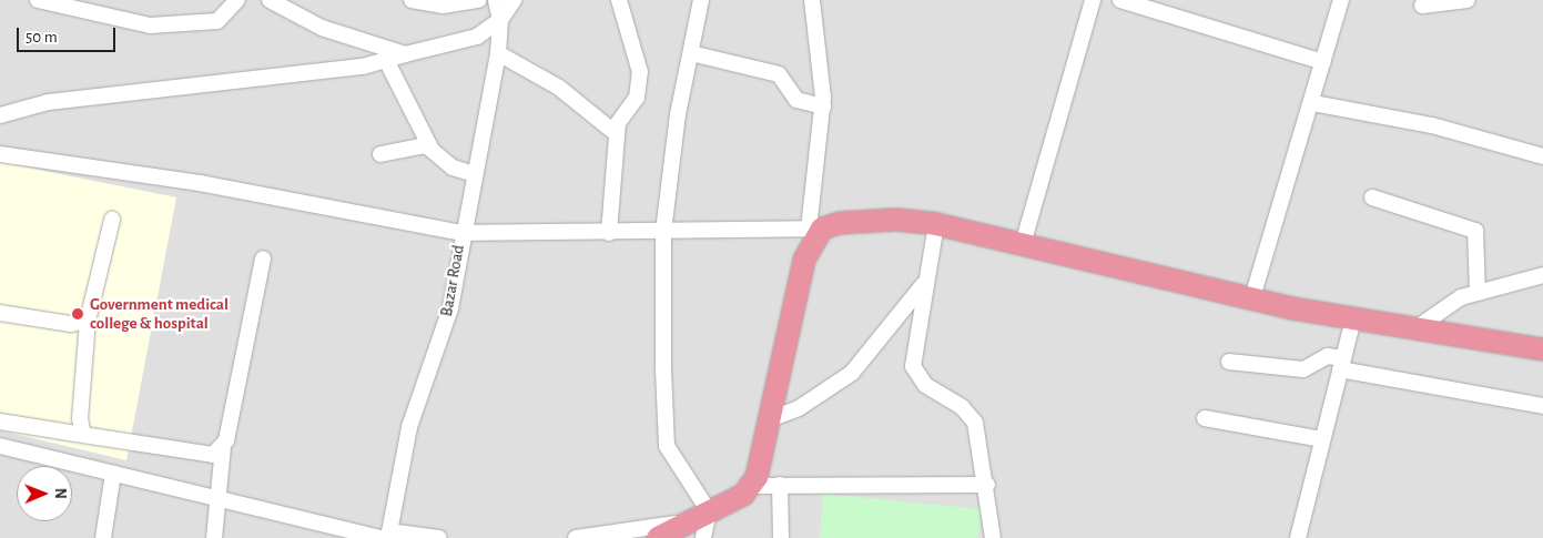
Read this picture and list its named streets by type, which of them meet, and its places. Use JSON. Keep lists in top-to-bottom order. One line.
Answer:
{"streets":{"street":["Bazar Road"]},"places":["Government medical college & hospital"],"scale_bar":"50 m","north":"right"}
